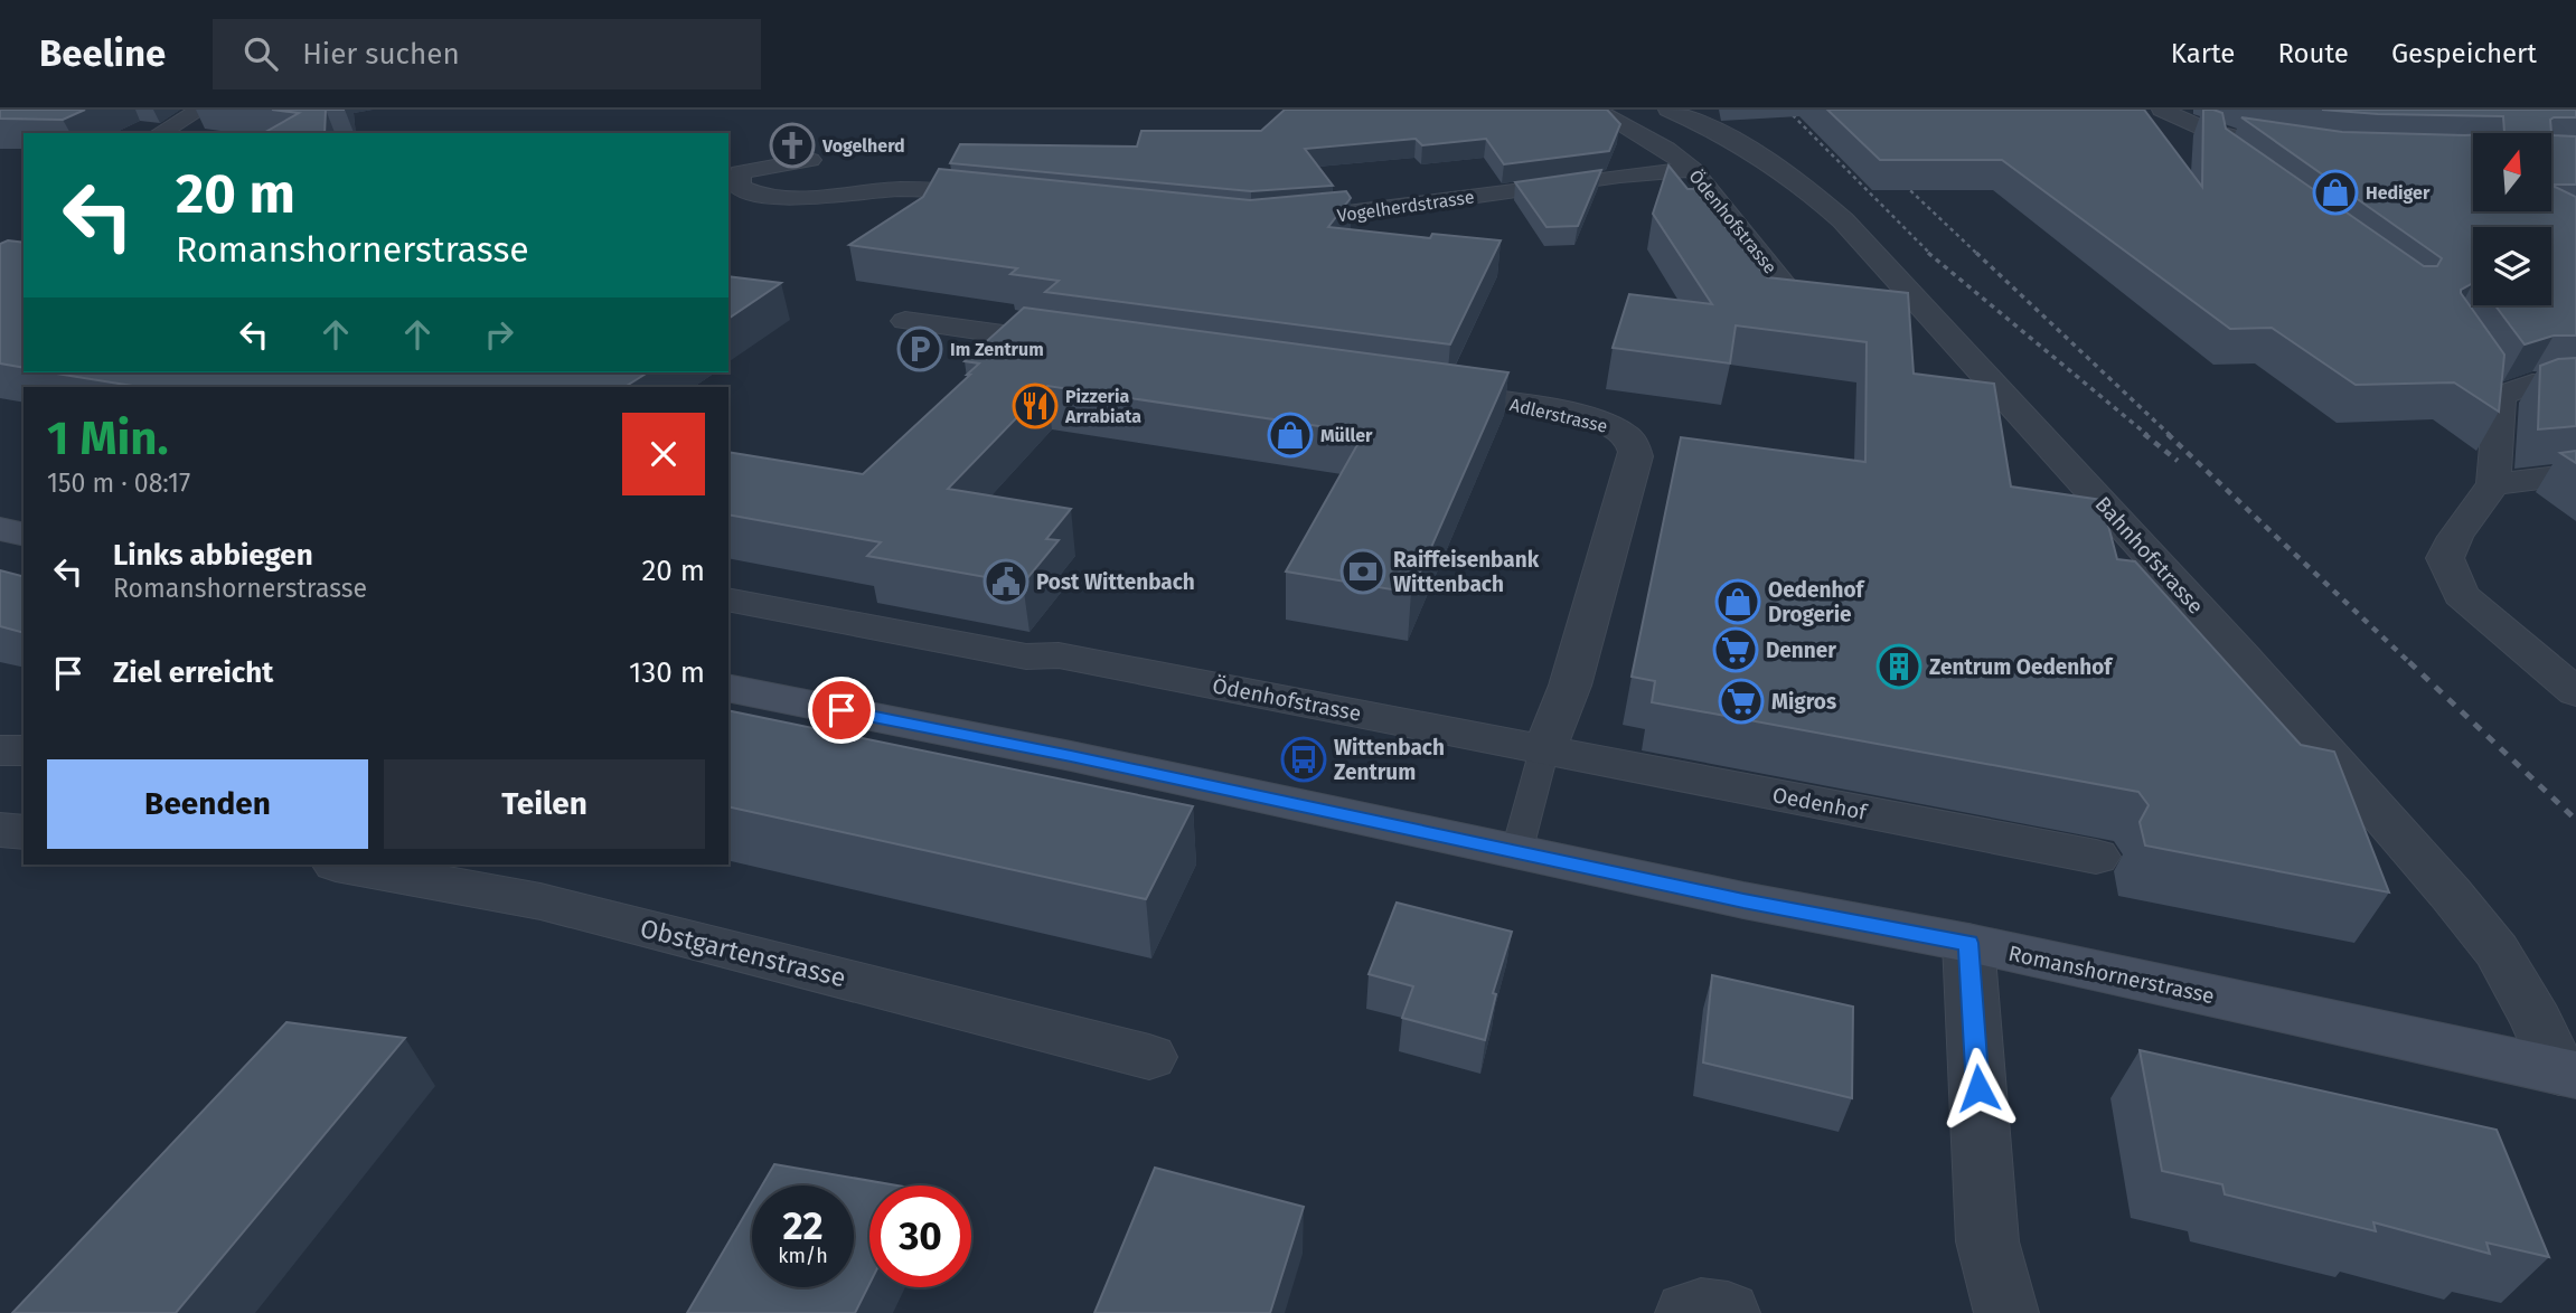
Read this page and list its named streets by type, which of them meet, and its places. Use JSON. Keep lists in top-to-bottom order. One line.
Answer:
{"streets":{"main road":["Romanshornerstrasse"],"street":["Vogelherdstrasse","Ödenhofstrasse","Adlerstrasse","Bahnhofstrasse","Oedenhof","Obstgartenstrasse"]},"crossings":[["Vogelherdstrasse","Ödenhofstrasse"],["Ödenhofstrasse","Adlerstrasse"],["Ödenhofstrasse","Oedenhof"],["Adlerstrasse","Oedenhof"],["Bahnhofstrasse","Romanshornerstrasse"]],"places":{"church":["Vogelherd"],"shop":["Hediger","Müller","Oedenhof Drogerie"],"parking":["Im Zentrum"],"restaurant":["Pizzeria Arrabiata"],"bank":["Raiffeisenbank Wittenbach"],"public building":["Post Wittenbach"],"supermarket":["Denner","Migros"],"building":["Zentrum Oedenhof"],"bus stop":["Wittenbach Zentrum"]},"north":"top","page":{"header":"Beeline","search":"Hier suchen","nav":["Karte","Route","Gespeichert"],"turn":["20 m","Romanshornerstrasse"],"heading":["1 Min.","150 m · 08:17"],"list":[{"name":"Links abbiegen","note":"Romanshornerstrasse","value":"20 m"},{"name":"Ziel erreicht","value":"130 m"}],"buttons":["Beenden","Teilen"],"speed":"22 km/h","limit":"30"}}
